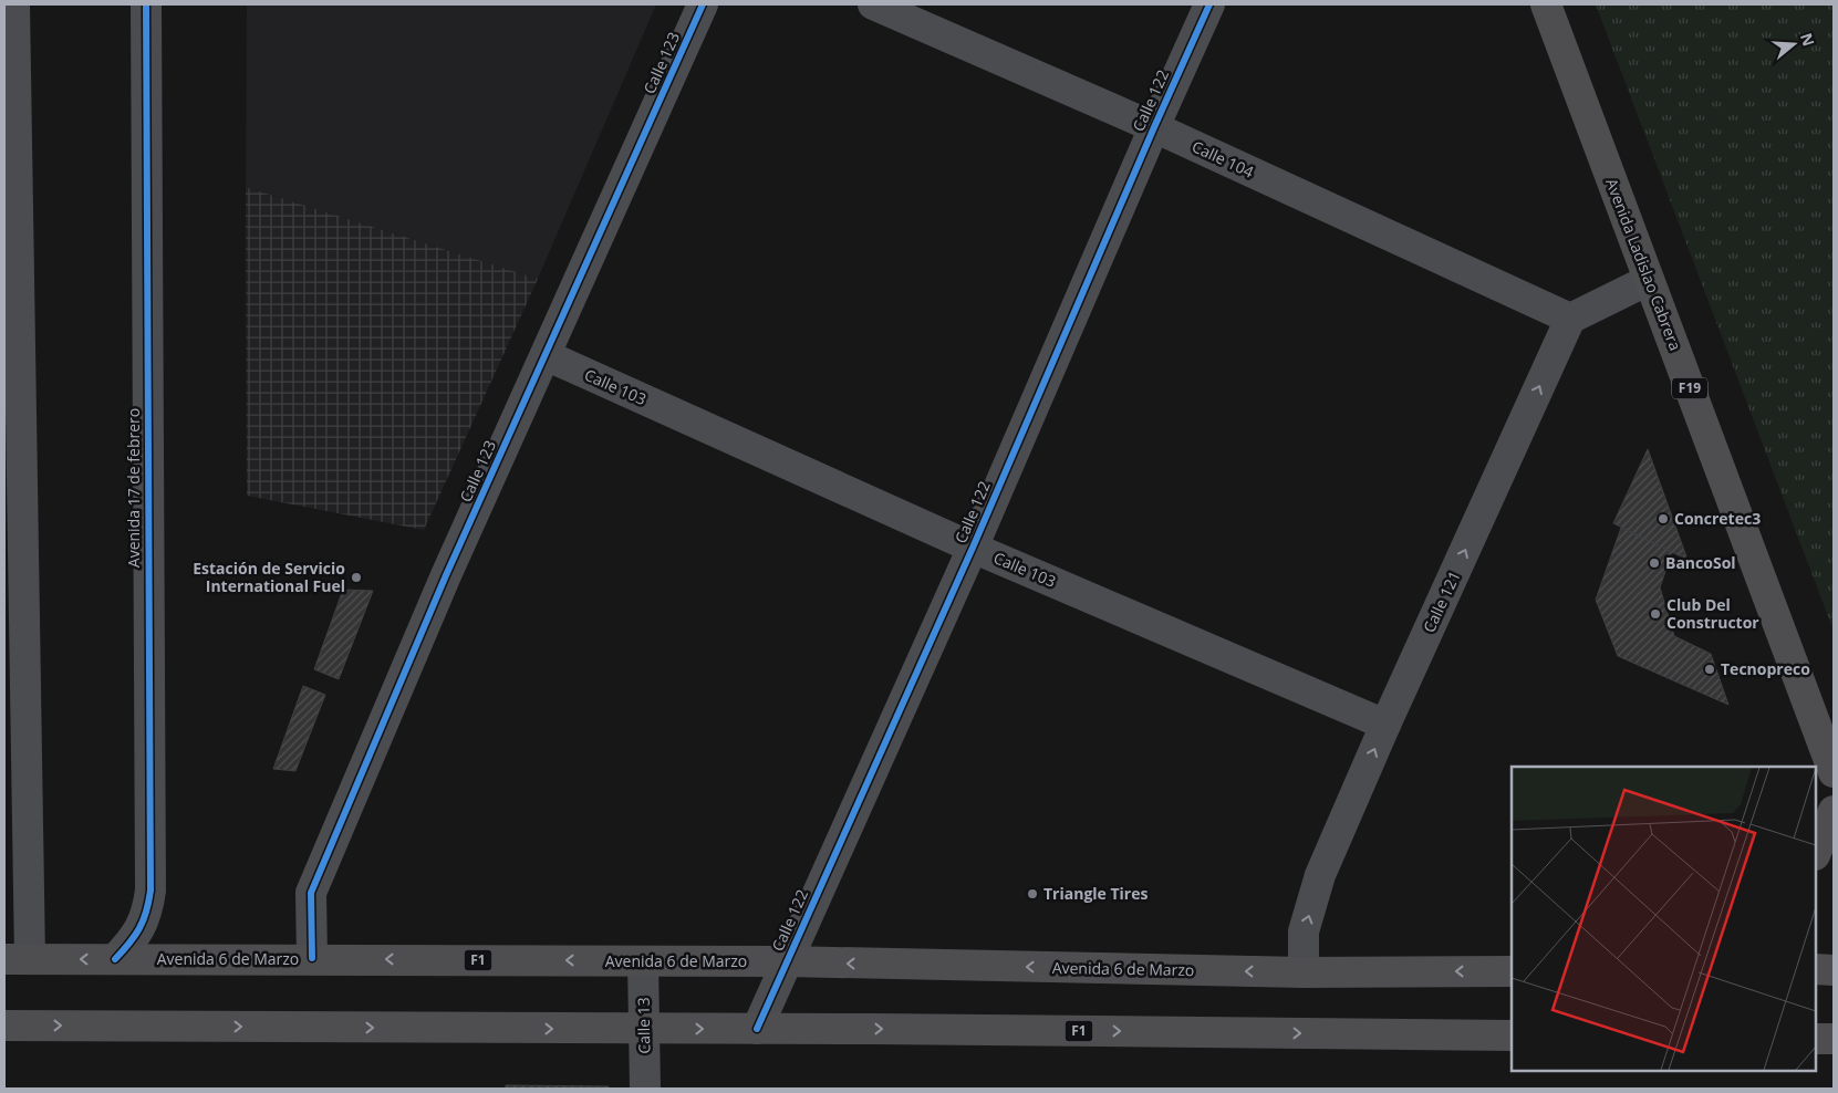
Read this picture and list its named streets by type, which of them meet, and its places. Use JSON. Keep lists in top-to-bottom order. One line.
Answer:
{"streets":{"highway":["Avenida Ladislao Cabrera","F19","Avenida 6 de Marzo","F1"],"street":["Calle 123","Calle 122","Calle 104","Calle 103","Avenida 17 de febrero","Calle 121","Calle 13"]},"crossings":[["Calle 123","Calle 103"],["Calle 123","Avenida 6 de Marzo"],["Calle 122","Calle 104"],["Calle 122","Calle 103"],["Calle 122","Avenida 6 de Marzo"],["Calle 122","F1"],["Calle 104","Calle 121"],["Calle 103","Calle 121"],["Avenida 17 de febrero","Avenida 6 de Marzo"],["Calle 121","Avenida 6 de Marzo"],["Avenida 6 de Marzo","Calle 13"],["F1","Calle 13"]],"one_way":["Calle 121"],"places":["Concretec3","BancoSol","Estación de Servicio International Fuel","Club Del Constructor","Tecnopreco","Triangle Tires"],"north":"right"}
